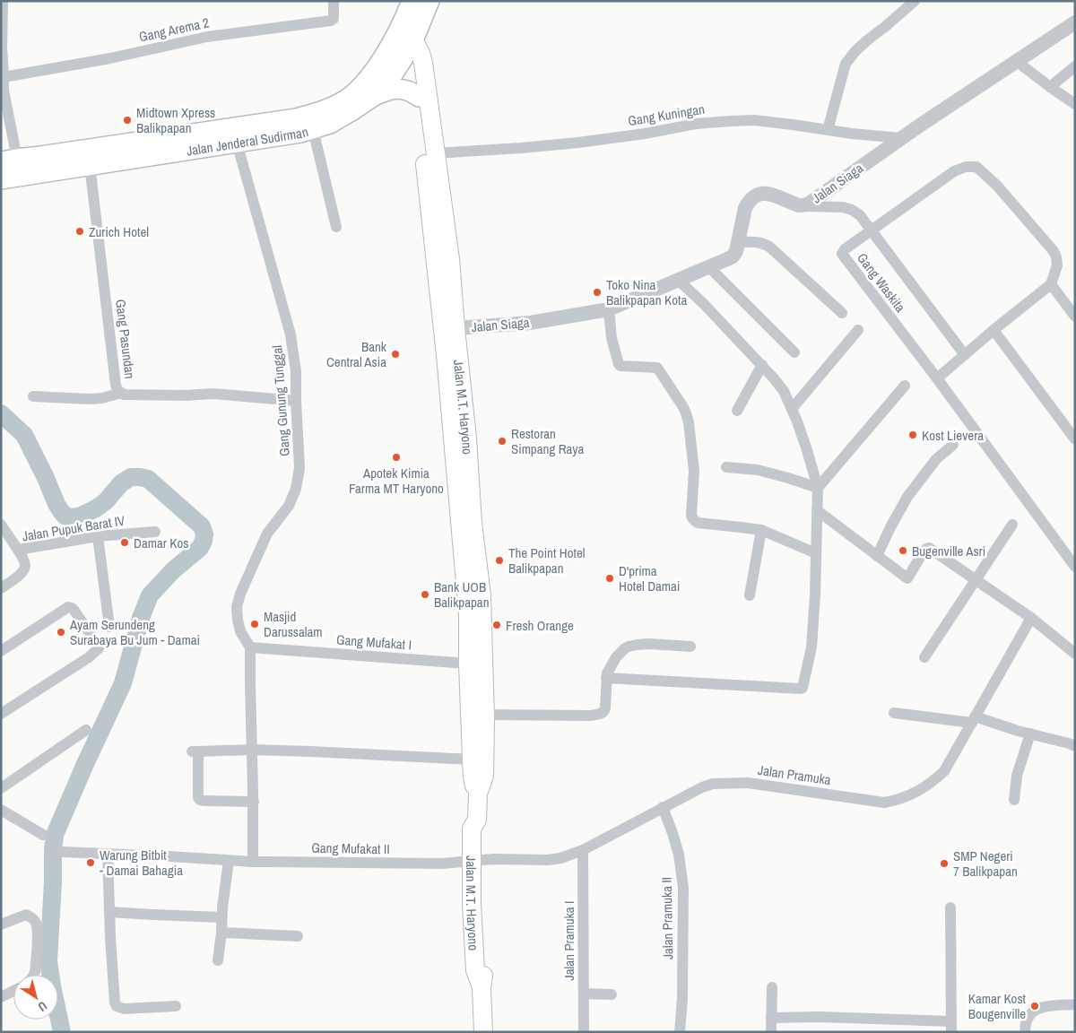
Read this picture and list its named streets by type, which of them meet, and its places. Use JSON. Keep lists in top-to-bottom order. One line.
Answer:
{"streets":{"highway":["Jalan Jenderal Sudirman"],"main road":["Jalan M.T. Haryono"],"street":["Gang Arema 2","Gang Kuningan","Jalan Siaga","Gang Waskita","Gang Pasundan","Gang Gunung Tunggal","Jalan Pupuk Barat IV","Gang Mufakat I","Jalan Pramuka","Gang Mufakat II","Jalan Pramuka II","Jalan Pramuka I"]},"crossings":[["Gang Kuningan","Jalan Siaga"],["Gang Kuningan","Jalan M.T. Haryono"],["Jalan Jenderal Sudirman","Gang Pasundan"],["Jalan Jenderal Sudirman","Gang Gunung Tunggal"],["Jalan Jenderal Sudirman","Jalan M.T. Haryono"],["Jalan Siaga","Jalan M.T. Haryono"],["Gang Pasundan","Gang Gunung Tunggal"],["Gang Gunung Tunggal","Gang Mufakat I"],["Jalan M.T. Haryono","Gang Mufakat I"],["Jalan M.T. Haryono","Jalan Pramuka"],["Jalan M.T. Haryono","Gang Mufakat II"],["Jalan Pramuka","Gang Mufakat II"],["Jalan Pramuka","Jalan Pramuka II"],["Jalan Pramuka","Jalan Pramuka I"]],"places":["Midtown Xpress Balikpapan","Zurich Hotel","Toko Nina Balikpapan Kota","Bank Central Asia","Kost Lievera","Restoran Simpang Raya","Apotek Kimia Farma MT Haryono","Damar Kos","Bugenville Asri","The Point Hotel Balikpapan","D'prima Hotel Damai","Bank UOB Balikpapan","Masjid Darussalam","Fresh Orange","Ayam Serundeng Surabaya Bu Jum - Damai","Warung Bitbit - Damai Bahagia","SMP Negeri 7 Balikpapan","Kamar Kost Bougenville"],"north":"bottom right"}
